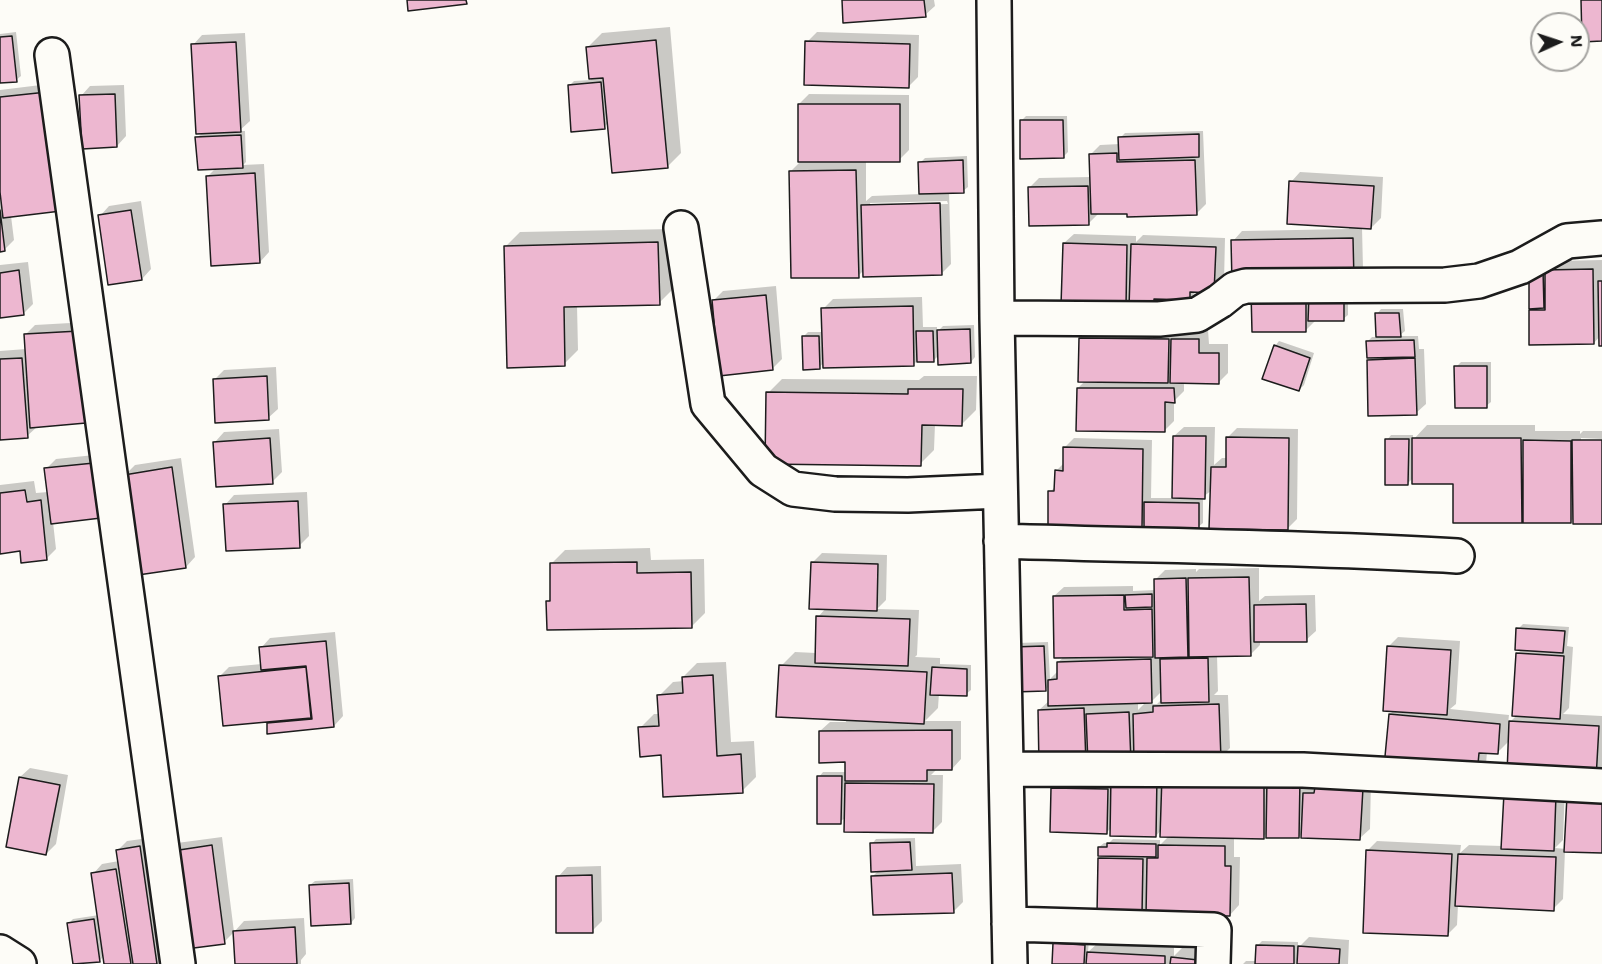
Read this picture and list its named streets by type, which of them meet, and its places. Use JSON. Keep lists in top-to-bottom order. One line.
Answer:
{"north":"right"}
